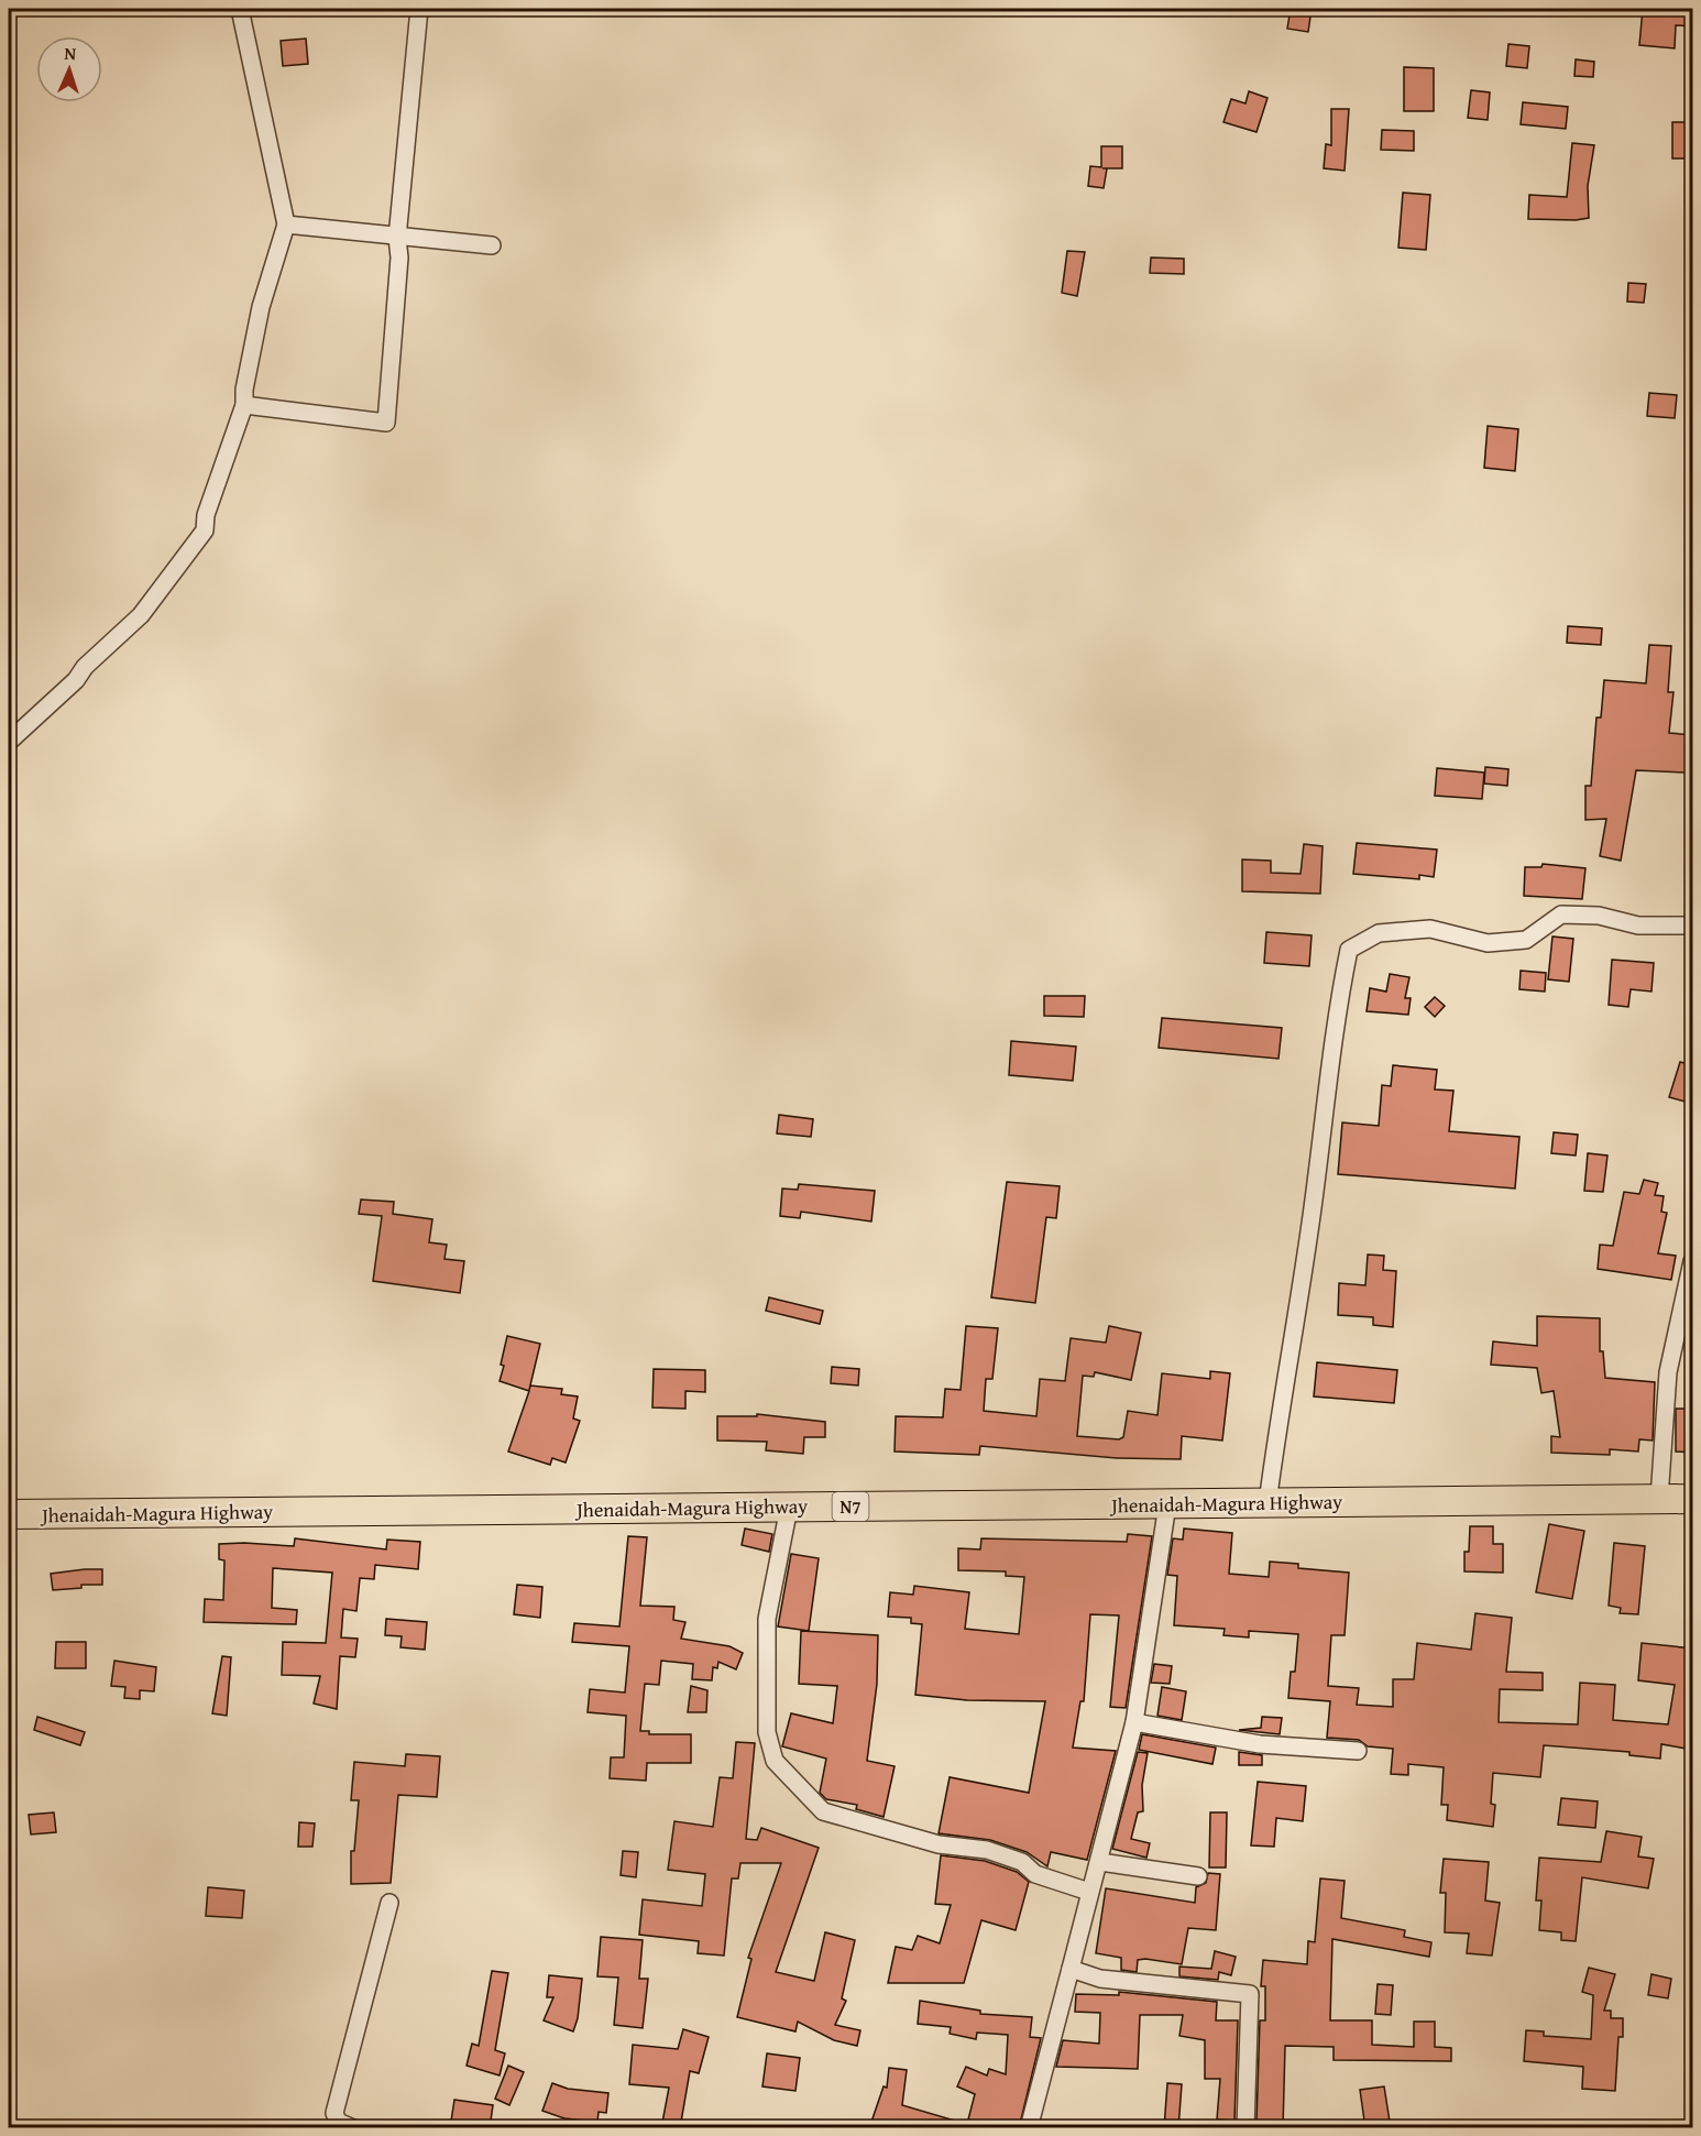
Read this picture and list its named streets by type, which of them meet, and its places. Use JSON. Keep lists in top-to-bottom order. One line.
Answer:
{"streets":{"highway":["Jhenaidah-Magura Highway","N7"]},"north":"top"}
